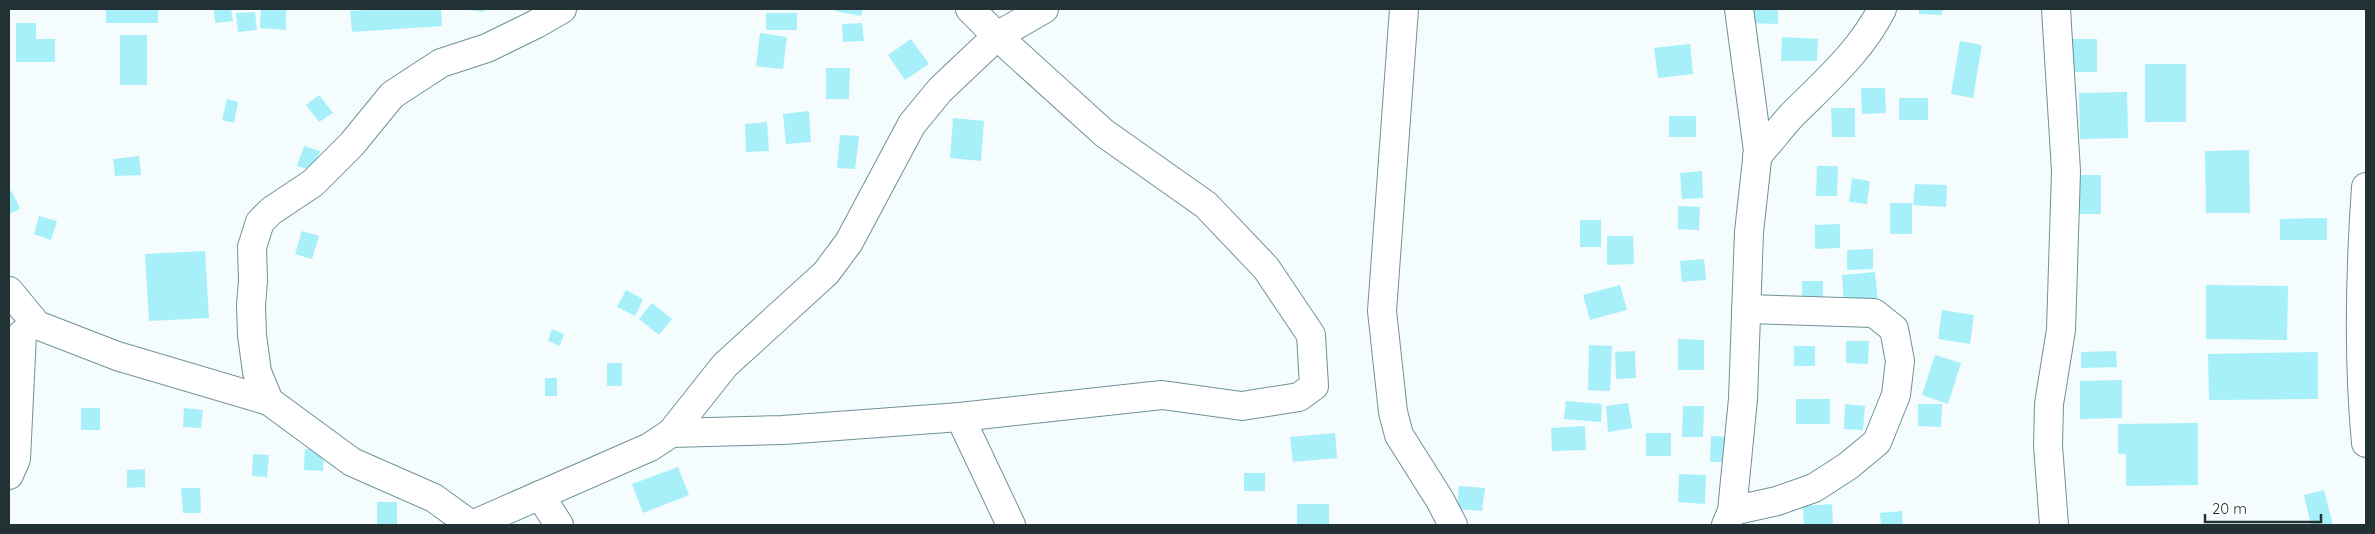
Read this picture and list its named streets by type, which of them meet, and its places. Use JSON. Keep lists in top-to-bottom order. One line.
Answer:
{"scale_bar":"20 m"}
